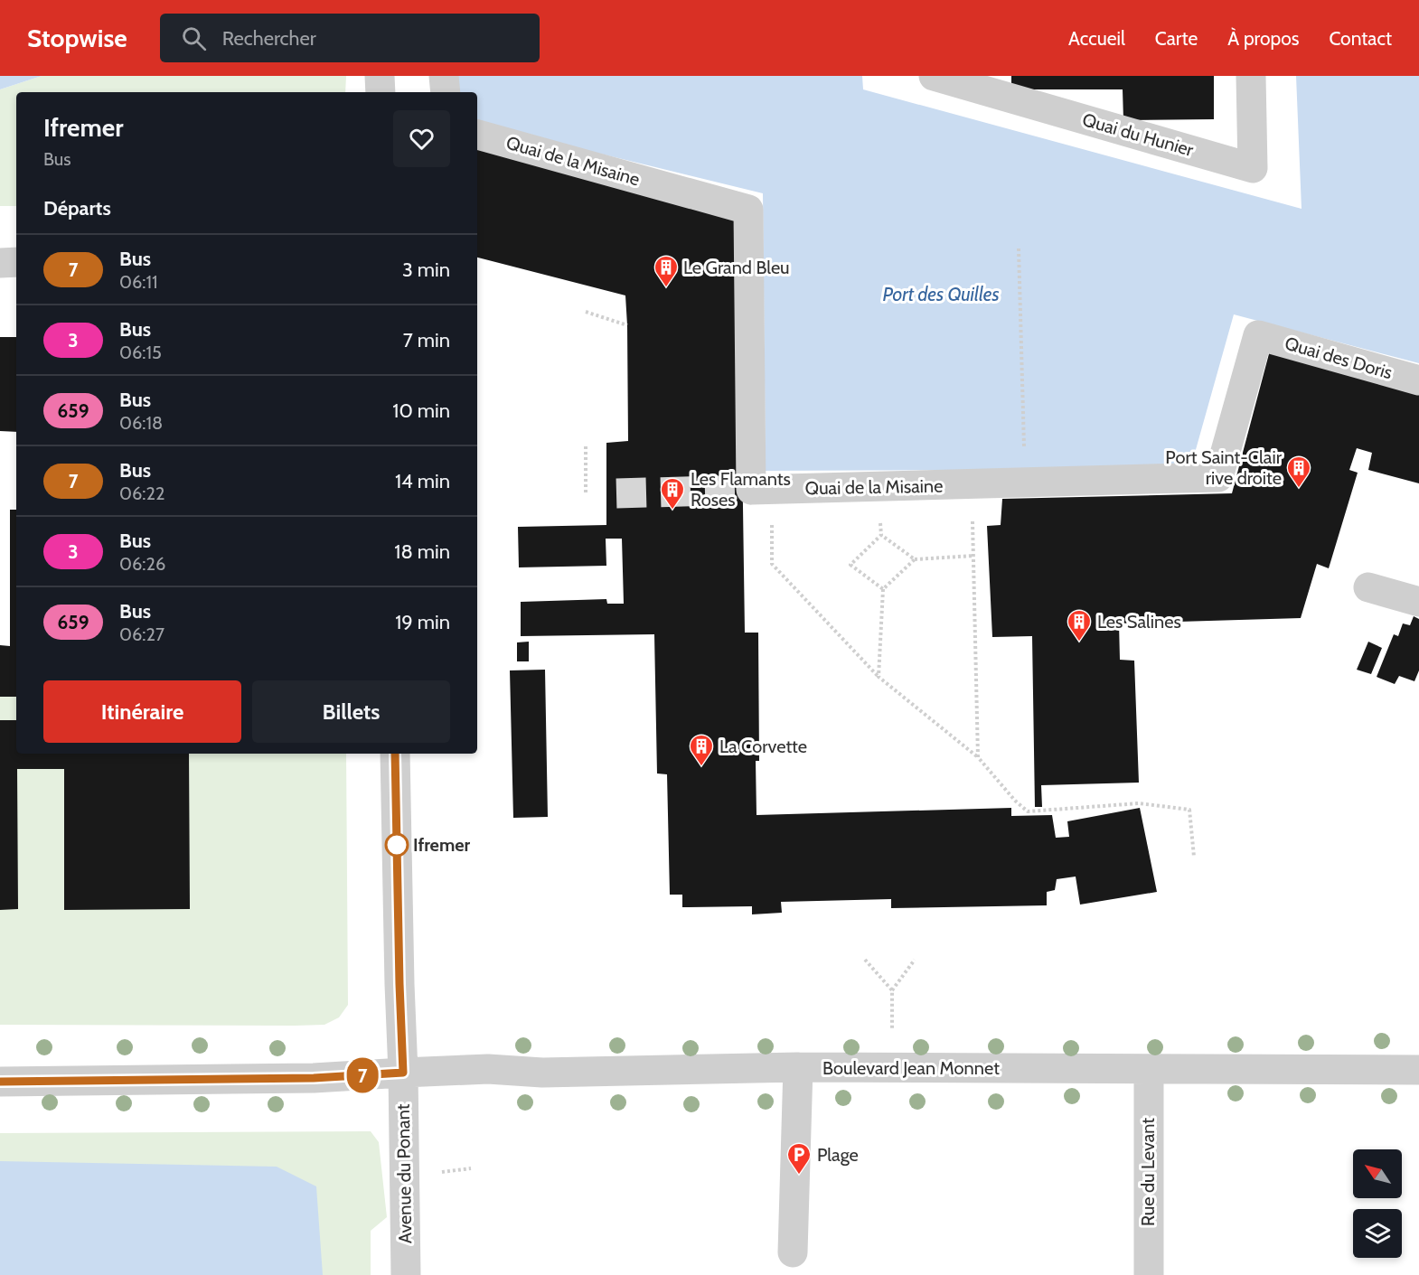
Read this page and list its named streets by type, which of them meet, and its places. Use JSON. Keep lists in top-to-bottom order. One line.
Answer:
{"streets":{"street":["Quai du Hunier","Quai de la Misaine","Quai des Doris","Boulevard Jean Monnet","Rue du Levant","Avenue du Ponant"]},"crossings":[["Quai de la Misaine","Quai des Doris"],["Boulevard Jean Monnet","Rue du Levant"],["Boulevard Jean Monnet","Avenue du Ponant"]],"water":["Port des Quilles"],"places":{"building":["Le Grand Bleu","Port Saint-Clair rive droite","Les Flamants Roses","Les Salines","La Corvette"],"other":["Ifremer"],"parking":["Plage"]},"lines":["bus line 7"],"north":"top left","page":{"header":"Stopwise","search":"Rechercher","nav":["Accueil","Carte","À propos","Contact"],"on_map":"7","heading":[["Ifremer","Bus"],"Départs"],"list":[{"mark":"7","name":"Bus","note":"06:11","value":"3 min"},{"mark":"3","name":"Bus","note":"06:15","value":"7 min"},{"mark":"659","name":"Bus","note":"06:18","value":"10 min"},{"mark":"7","name":"Bus","note":"06:22","value":"14 min"},{"mark":"3","name":"Bus","note":"06:26","value":"18 min"},{"mark":"659","name":"Bus","note":"06:27","value":"19 min"}],"buttons":["Itinéraire","Billets"]}}
